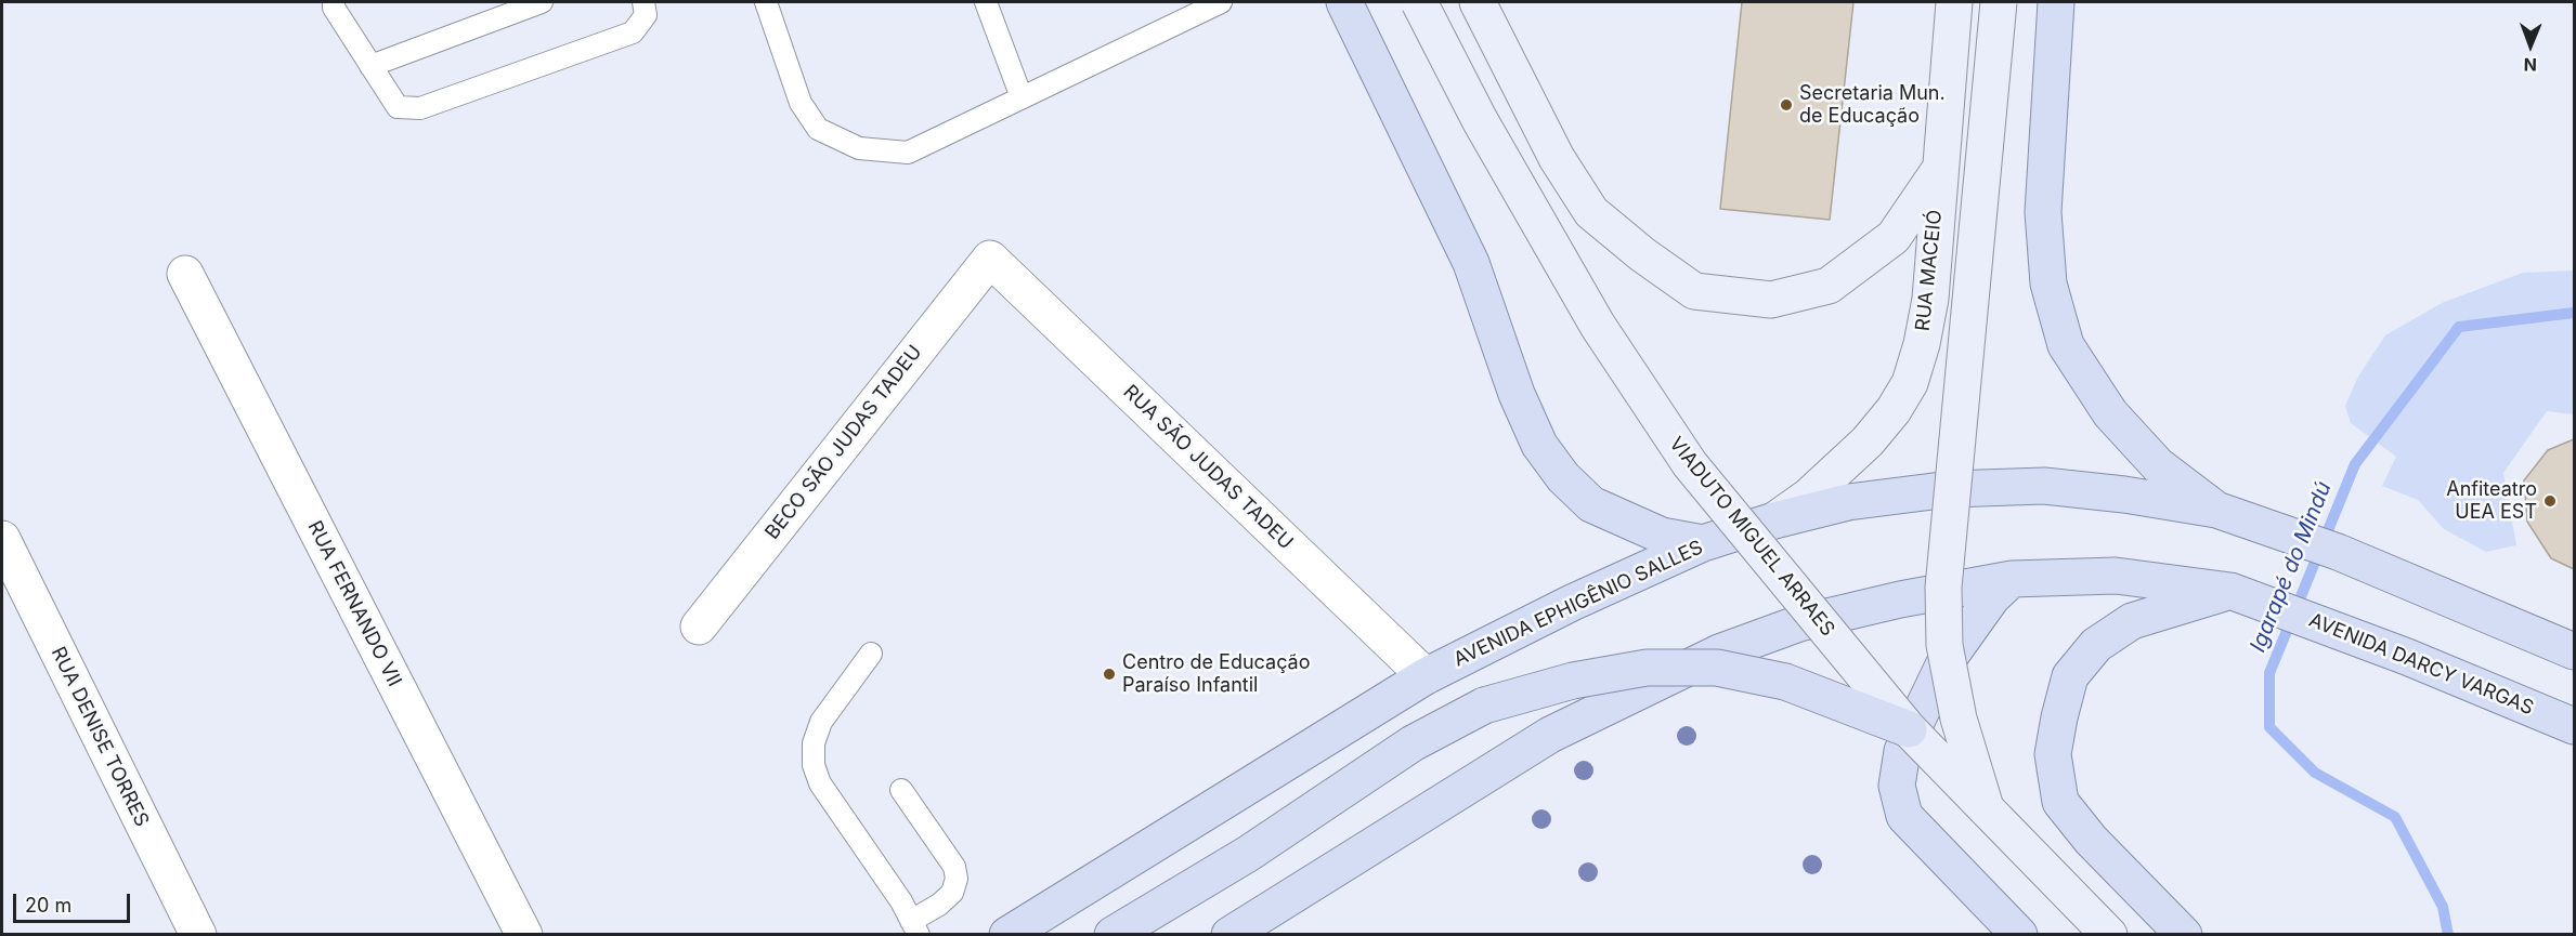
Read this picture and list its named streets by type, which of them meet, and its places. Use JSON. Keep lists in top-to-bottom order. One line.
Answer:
{"streets":{"main road":["RUA MACEIÓ","VIADUTO MIGUEL ARRAES","AVENIDA EPHIGÊNIO SALLES","AVENIDA DARCY VARGAS"],"street":["BECO SÃO JUDAS TADEU","RUA SÃO JUDAS TADEU","RUA FERNANDO VII","RUA DENISE TORRES"]},"crossings":[["RUA MACEIÓ","AVENIDA EPHIGÊNIO SALLES"],["BECO SÃO JUDAS TADEU","RUA SÃO JUDAS TADEU"],["RUA SÃO JUDAS TADEU","AVENIDA EPHIGÊNIO SALLES"]],"water":["Igarapé do Mindú"],"places":["Secretaria Mun. de Educação","Anfiteatro UEA EST","Centro de Educação Paraíso Infantil"],"scale_bar":"20 m","north":"bottom"}
